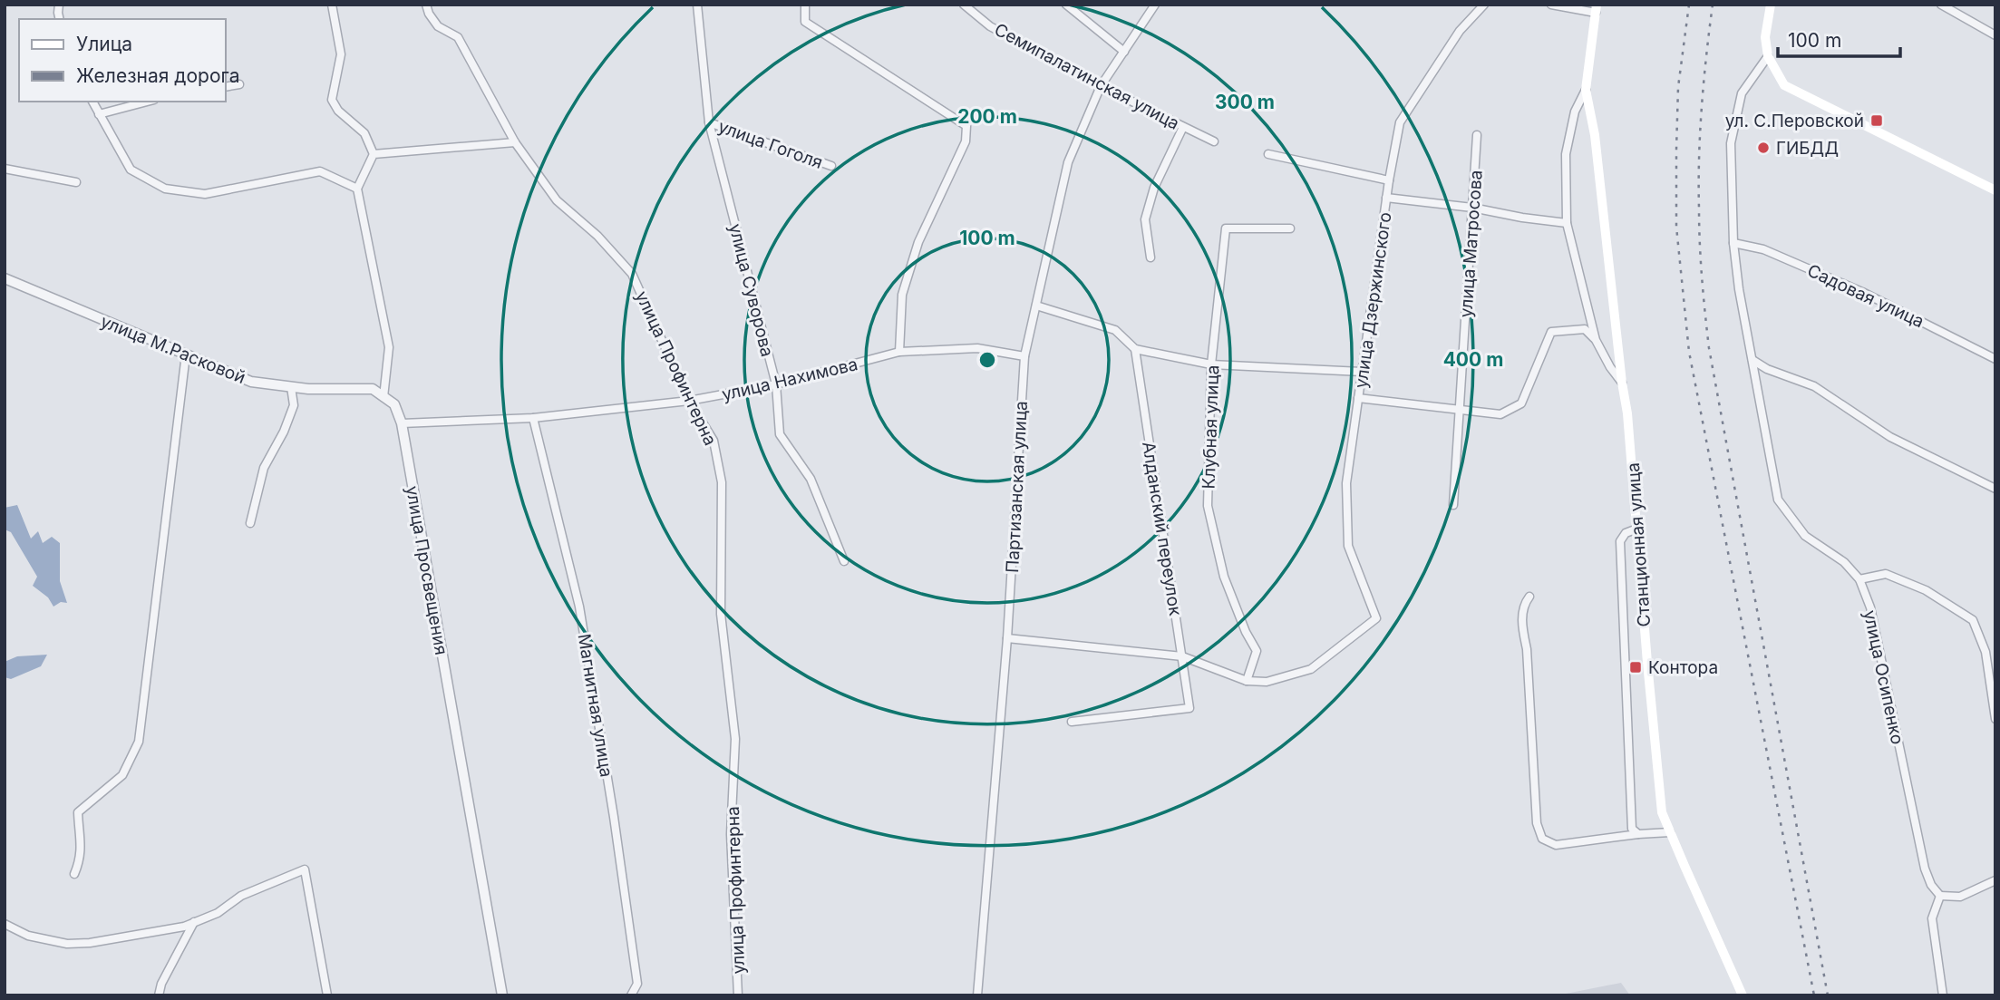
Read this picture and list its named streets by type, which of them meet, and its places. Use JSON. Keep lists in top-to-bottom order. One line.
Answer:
{"streets":{"main road":["Станционная улица"],"street":["Семипалатинская улица","улица Гоголя","улица Матросова","улица Суворова","Садовая улица","улица Дзержинского","улица М.Расковой","улица Профинтерна","улица Нахимова","Клубная улица","Партизанская улица","Алданский переулок","улица Просвещения","улица Осипенко","Магнитная улица"]},"crossings":[["Семипалатинская улица","Партизанская улица"],["улица Гоголя","улица Суворова"],["улица Суворова","улица Нахимова"],["улица Дзержинского","Клубная улица"],["улица М.Расковой","улица Просвещения"],["улица Профинтерна","улица Нахимова"],["улица Нахимова","Партизанская улица"],["улица Нахимова","улица Просвещения"],["улица Нахимова","Магнитная улица"]],"places":{"transit":["ул. С.Перовской","Контора"],"other":["ГИБДД"]},"legend":["Улица","Железная дорога"],"scale_bar":"100 m","rings":["300 m","200 m","100 m","400 m"]}
